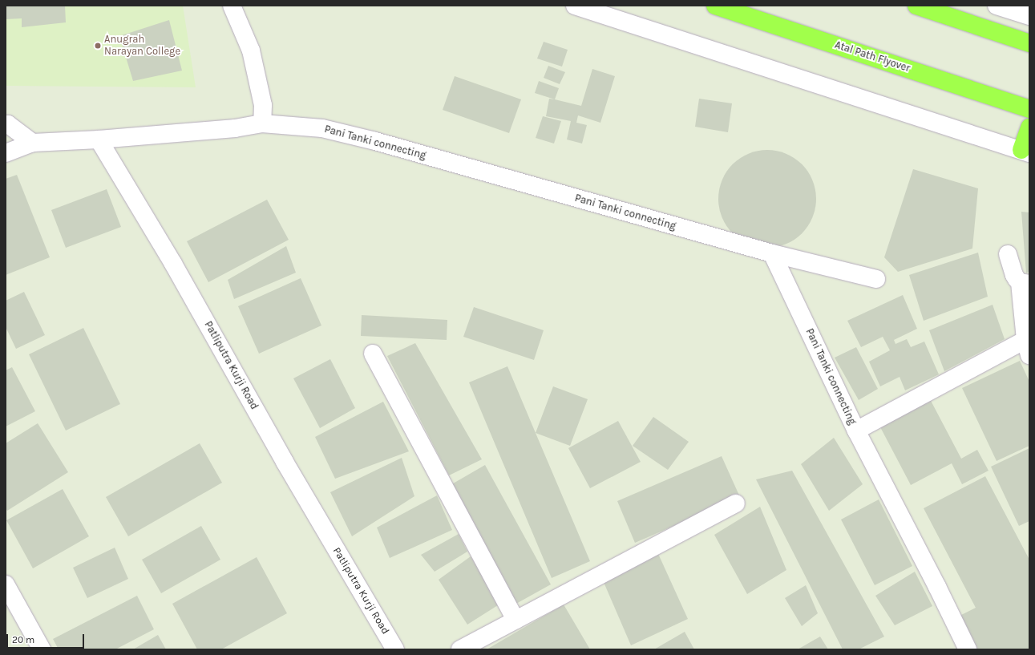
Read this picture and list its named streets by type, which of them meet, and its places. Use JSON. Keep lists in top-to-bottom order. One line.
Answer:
{"streets":{"main road":["Atal Path Flyover"],"street":["Pani Tanki connecting","Patliputra Kurji Road"]},"crossings":[["Pani Tanki connecting","Patliputra Kurji Road"]],"places":["Anugrah Narayan College"],"scale_bar":"20 m"}
